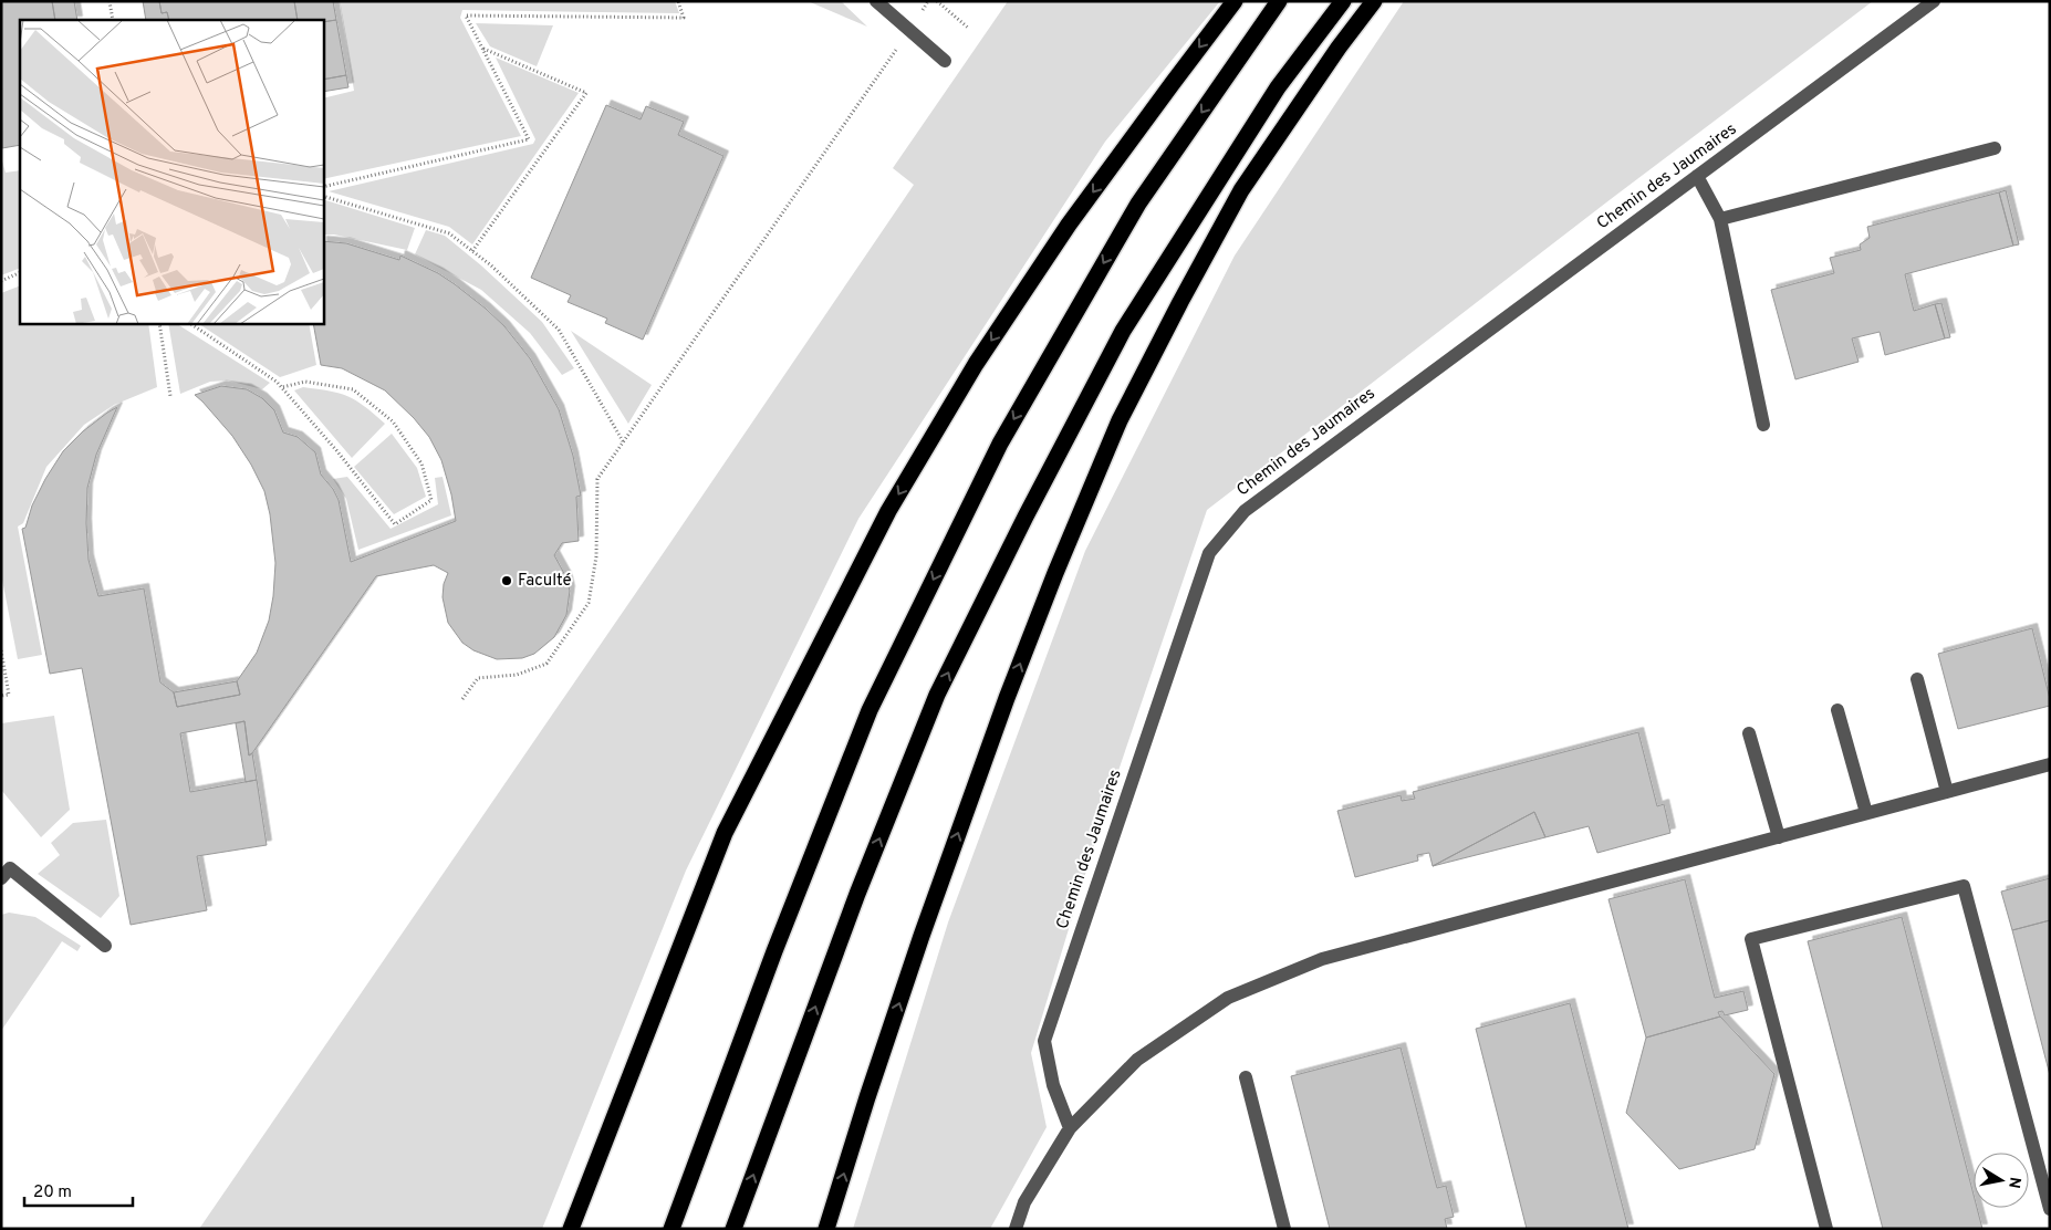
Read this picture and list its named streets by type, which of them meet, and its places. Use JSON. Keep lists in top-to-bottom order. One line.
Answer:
{"streets":{"street":["Chemin des Jaumaires"]},"places":["Faculté"],"scale_bar":"20 m","north":"right"}
